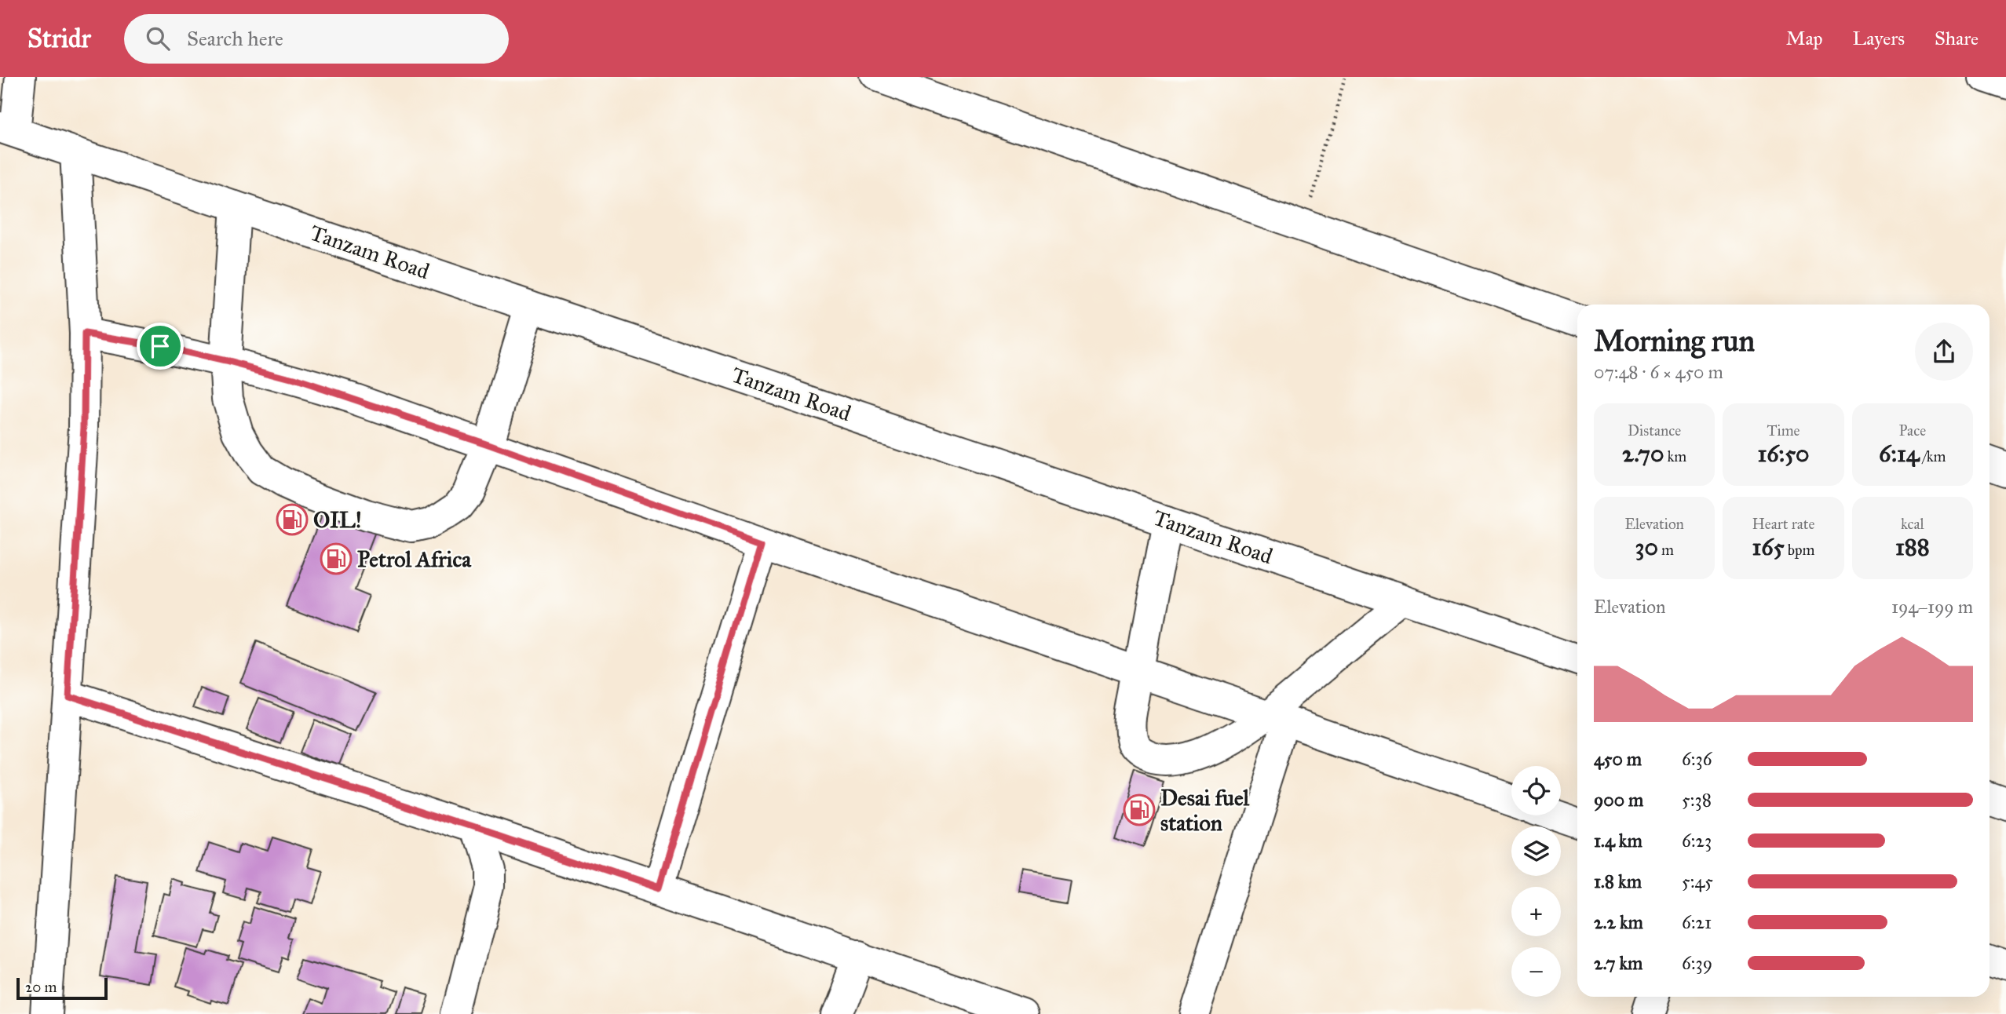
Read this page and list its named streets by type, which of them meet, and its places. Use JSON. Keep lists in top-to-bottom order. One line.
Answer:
{"streets":{"main road":["Tanzam Road"]},"places":{"fuel station":["OIL!","Petrol Africa","Desai fuel station"]},"scale_bar":"20 m","page":{"header":"Stridr","search":"Search here","nav":["Map","Layers","Share"],"heading":["Morning run","07:48 · 6 × 450 m"],"stats":[["Distance","2.70 km"],["Time","16:50"],["Pace","6:14 /km"],["Elevation","30 m"],["Heart rate","165 bpm"],["kcal","188"]],"chart":["Elevation","194–199 m"],"list":[{"name":"450 m","note":"6:36"},{"name":"900 m","note":"5:38"},{"name":"1.4 km","note":"6:23"},{"name":"1.8 km","note":"5:45"},{"name":"2.2 km","note":"6:21"},{"name":"2.7 km","note":"6:39"}],"map_buttons":["+","−"],"scale":"20 m"}}
